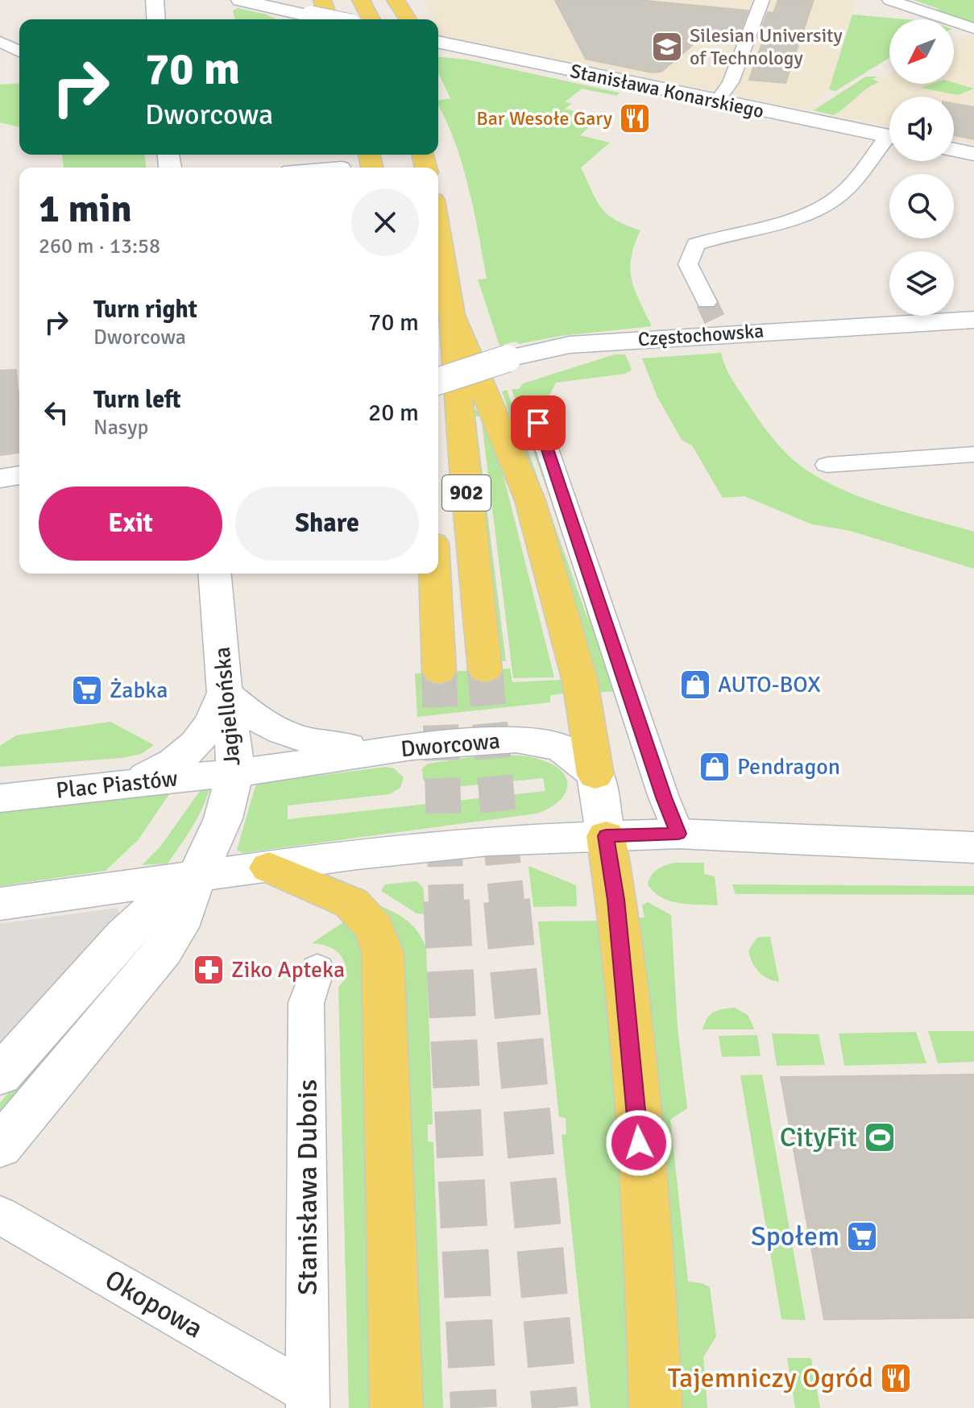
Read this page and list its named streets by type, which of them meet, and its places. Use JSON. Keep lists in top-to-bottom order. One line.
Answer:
{"streets":{"main road":["Stanisława Konarskiego","Częstochowska","902","Jagiellońska","Dworcowa","Plac Piastów"],"street":["Stanisława Dubois","Okopowa"]},"crossings":[["Jagiellońska","Dworcowa"],["Jagiellońska","Plac Piastów"],["Dworcowa","Plac Piastów"],["Stanisława Dubois","Okopowa"]],"places":{"school or university":["Silesian University of Technology"],"restaurant":["Bar Wesołe Gary","Tajemniczy Ogród"],"shop":["AUTO-BOX","Pendragon"],"supermarket":["Żabka","Społem"],"pharmacy":["Ziko Apteka"],"sports":["CityFit"]},"north":"bottom left","page":{"turn":["70 m","Dworcowa"],"heading":["1 min","260 m · 13:58"],"list":[{"name":"Turn right","note":"Dworcowa","value":"70 m"},{"name":"Turn left","note":"Nasyp","value":"20 m"}],"buttons":["Exit","Share"]}}
